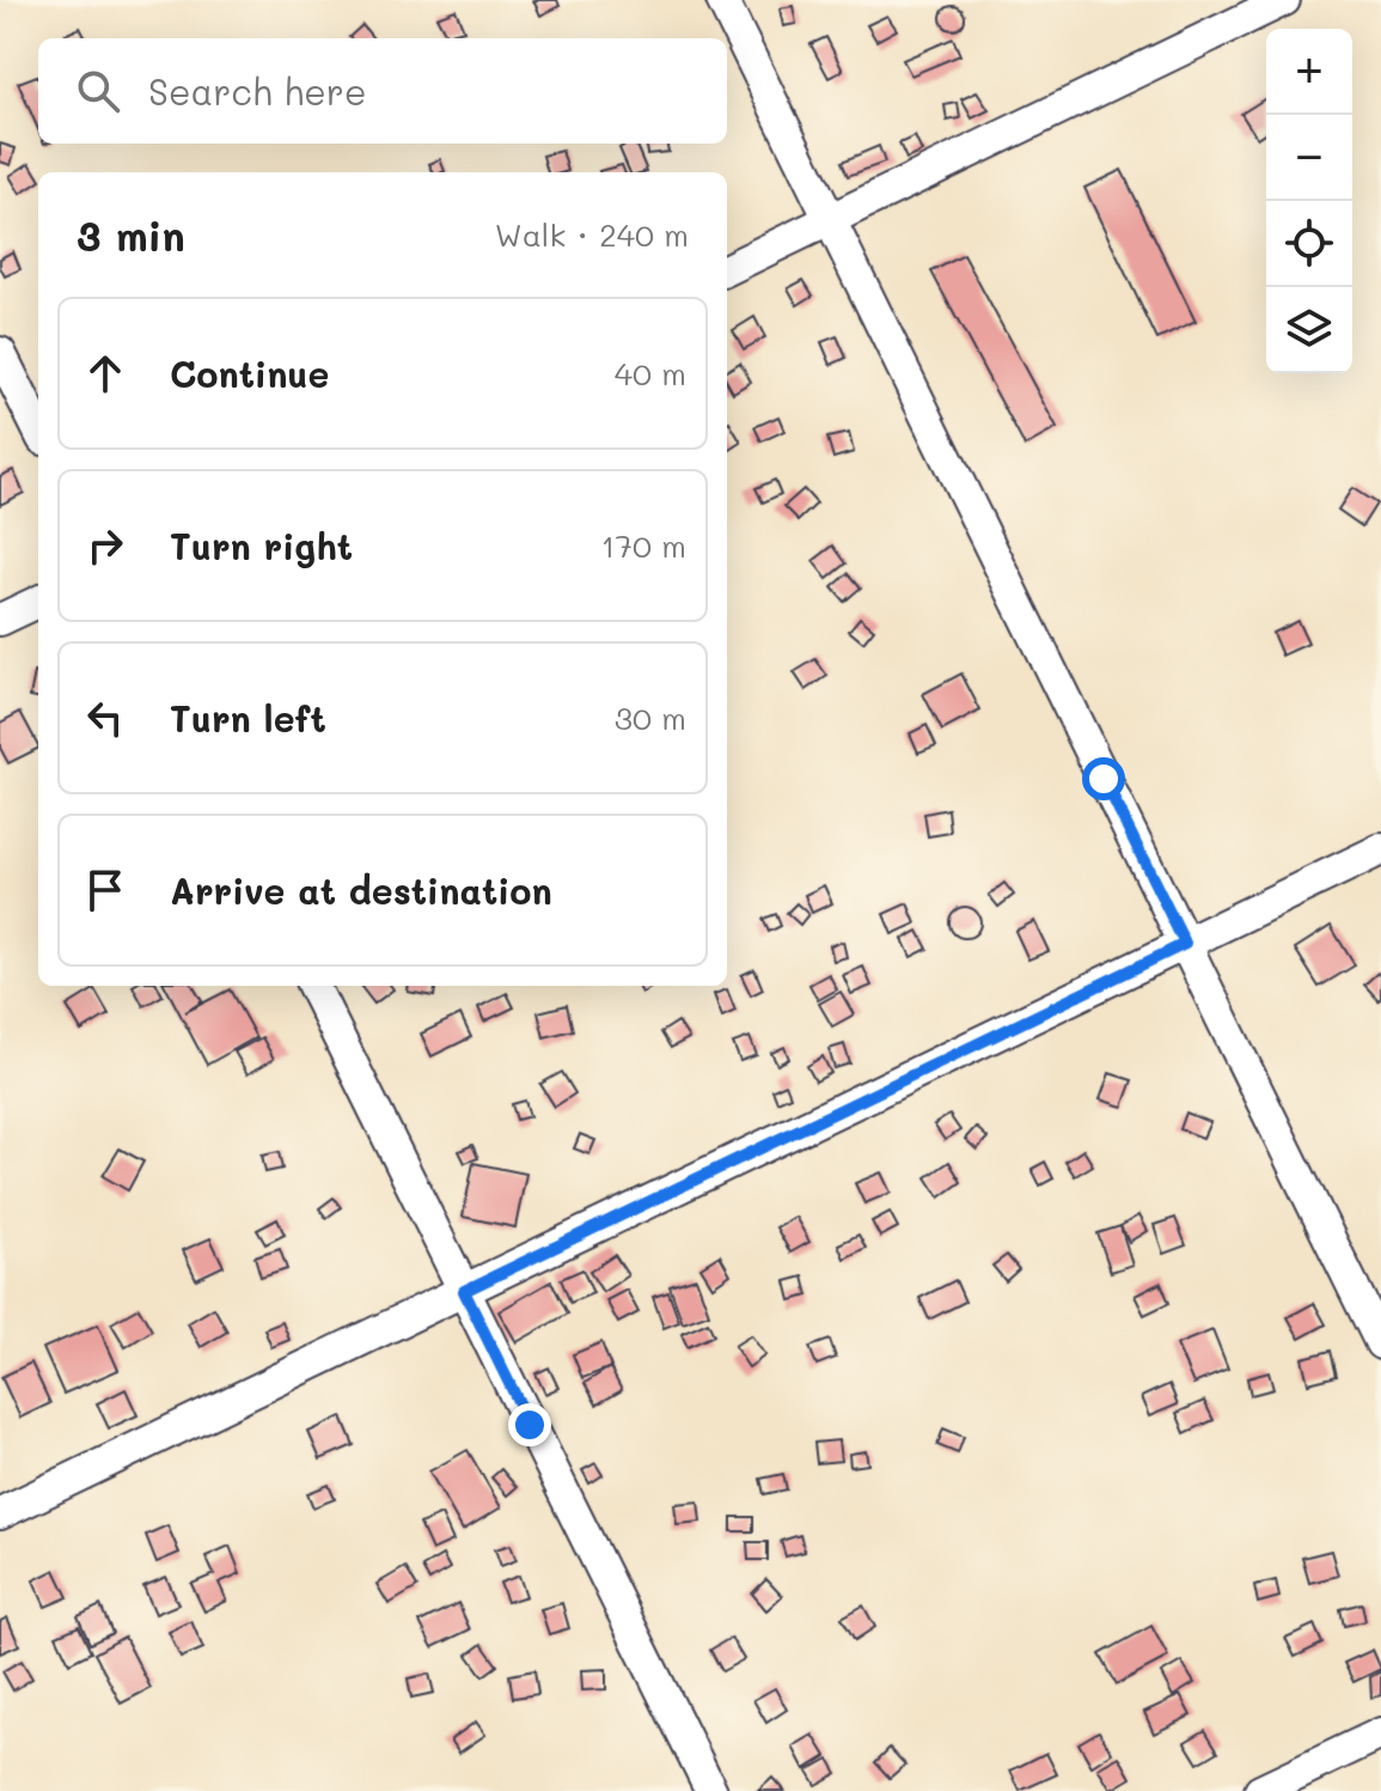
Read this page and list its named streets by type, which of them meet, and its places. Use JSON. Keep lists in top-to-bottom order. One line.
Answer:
{"page":{"map_buttons":["+","−"],"search":"Search here","heading":["3 min","Walk · 240 m"],"list":[["Continue","40 m"],["Turn right","170 m"],["Turn left","30 m"],"Arrive at destination"]}}
